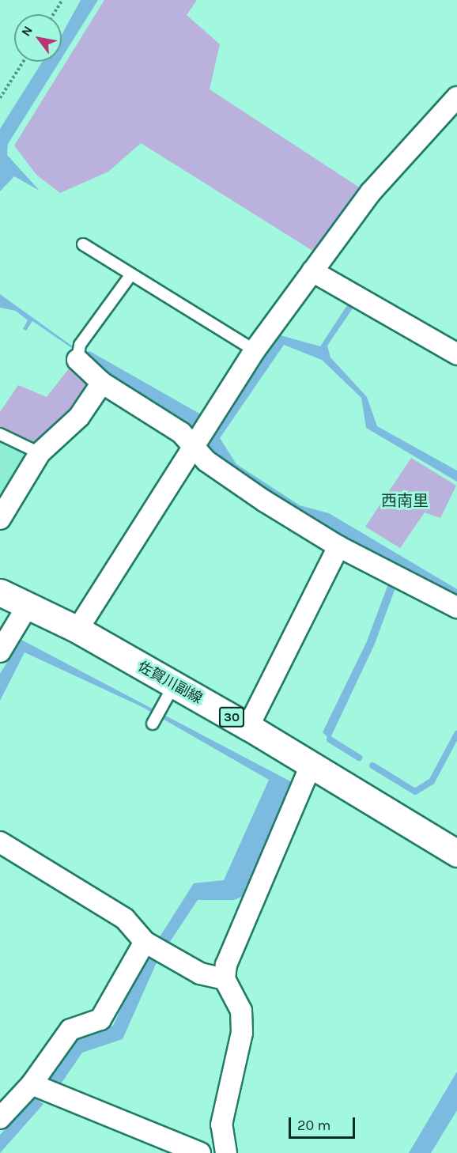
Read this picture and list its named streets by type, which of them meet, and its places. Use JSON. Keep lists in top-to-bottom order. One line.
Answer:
{"streets":{"main road":["佐賀川副線","30"]},"districts":["西南里"],"scale_bar":"20 m","north":"top left"}
